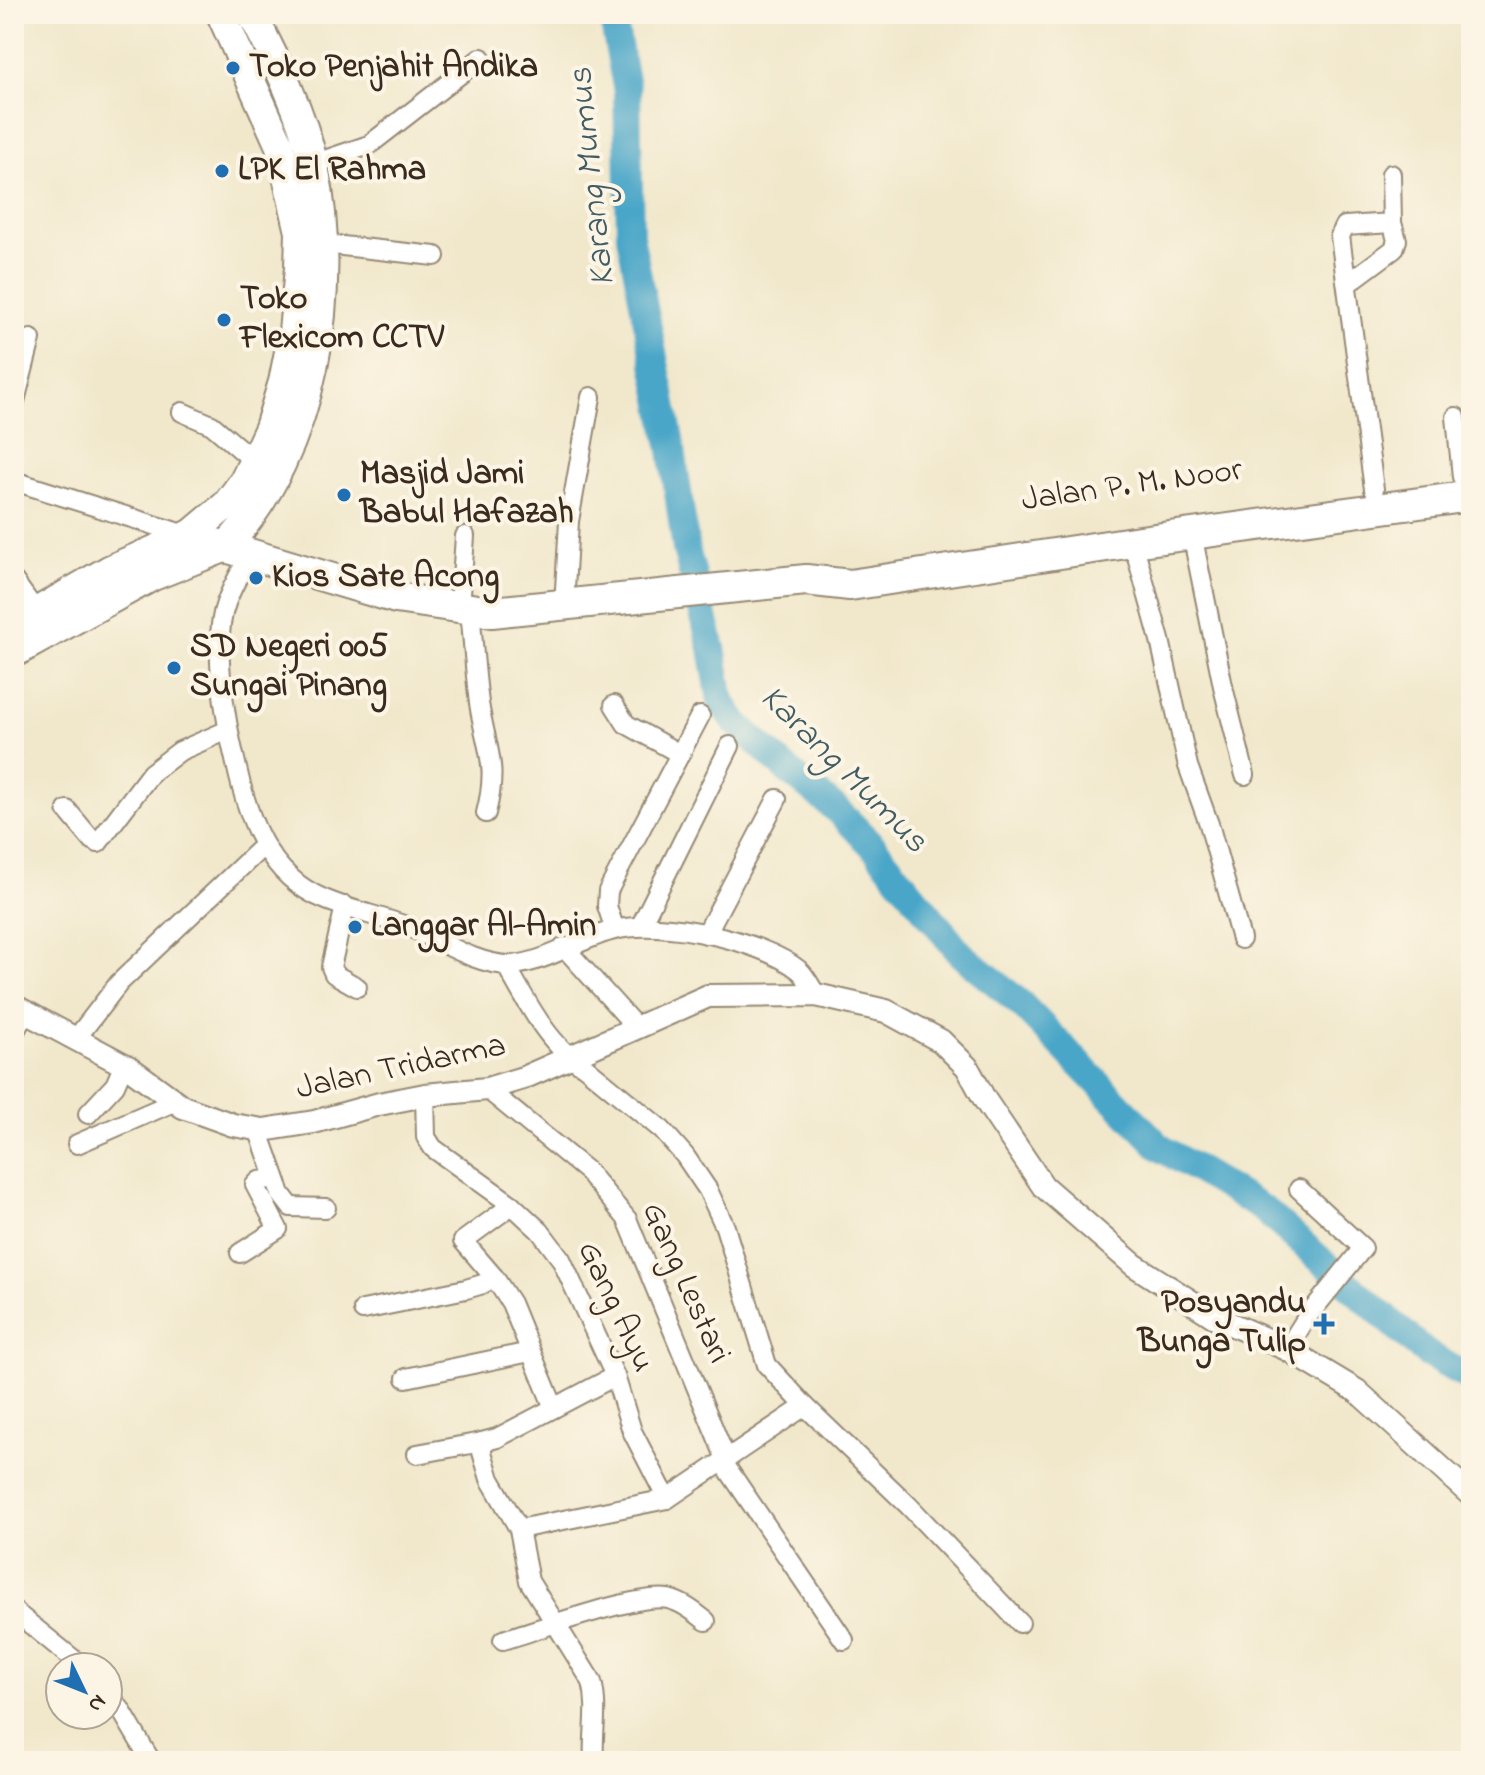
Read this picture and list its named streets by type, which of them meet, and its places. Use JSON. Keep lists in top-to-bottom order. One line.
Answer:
{"streets":{"highway":["Jalan P. M. Noor"],"street":["Jalan Tridarma","Gang Lestari","Gang Ayu"]},"crossings":[["Jalan Tridarma","Gang Lestari"],["Jalan Tridarma","Gang Ayu"]],"water":["Karang Mumus"],"places":{"other":["Toko Penjahit Andika","LPK El Rahma","Toko Flexicom CCTV","Masjid Jami Babul Hafazah","Kios Sate Acong","SD Negeri 005 Sungai Pinang","Langgar Al-Amin"],"health":["Posyandu Bunga Tulip"]},"north":"bottom right"}
